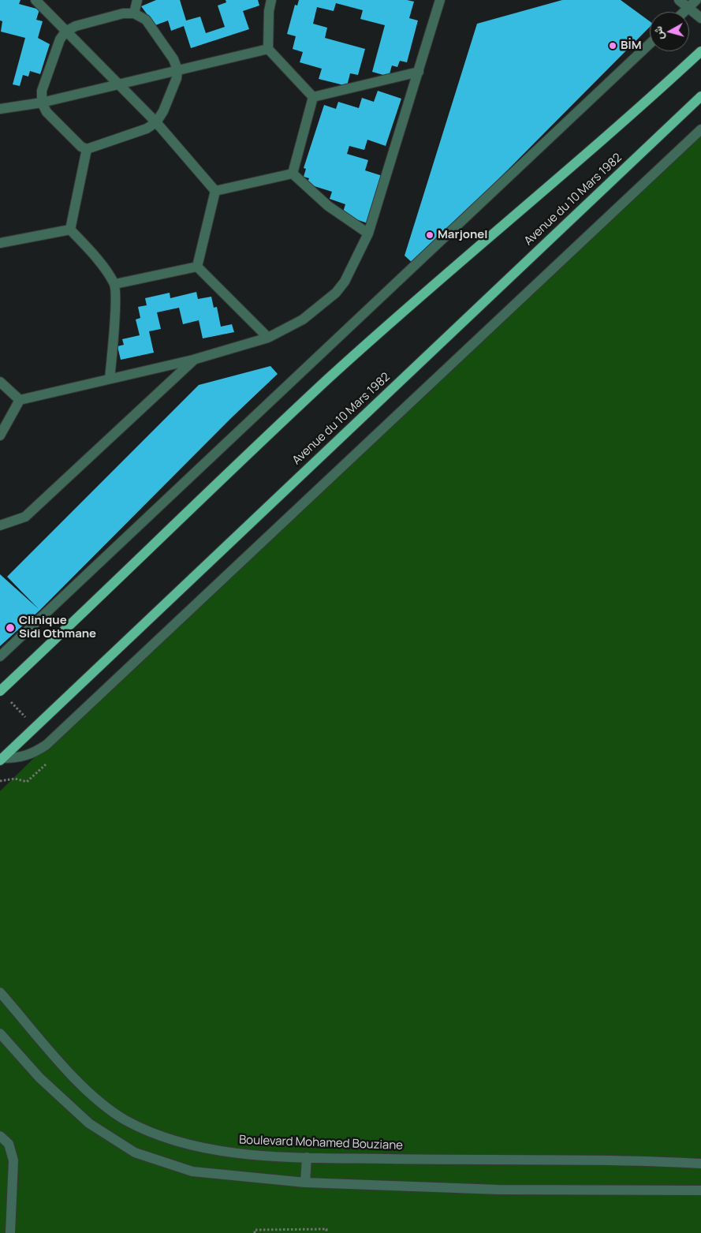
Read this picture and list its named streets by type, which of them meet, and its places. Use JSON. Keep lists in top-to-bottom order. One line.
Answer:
{"streets":{"main road":["Avenue du 10 Mars 1982"],"street":["Boulevard Mohamed Bouziane"]},"places":["BİM","Marjonel","Clinique Sidi Othmane"],"north":"left"}
